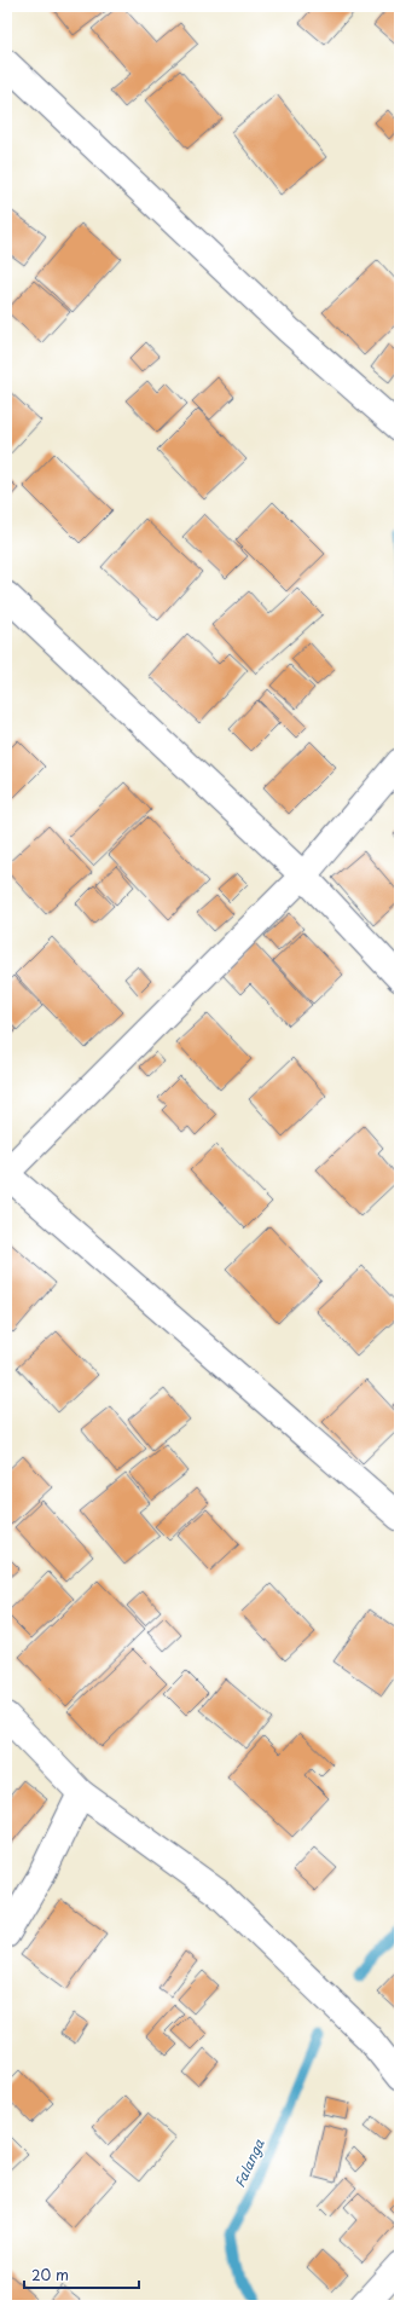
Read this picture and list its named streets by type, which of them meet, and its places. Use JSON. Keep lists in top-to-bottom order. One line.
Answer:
{"water":["Falanga"],"scale_bar":"20 m"}
